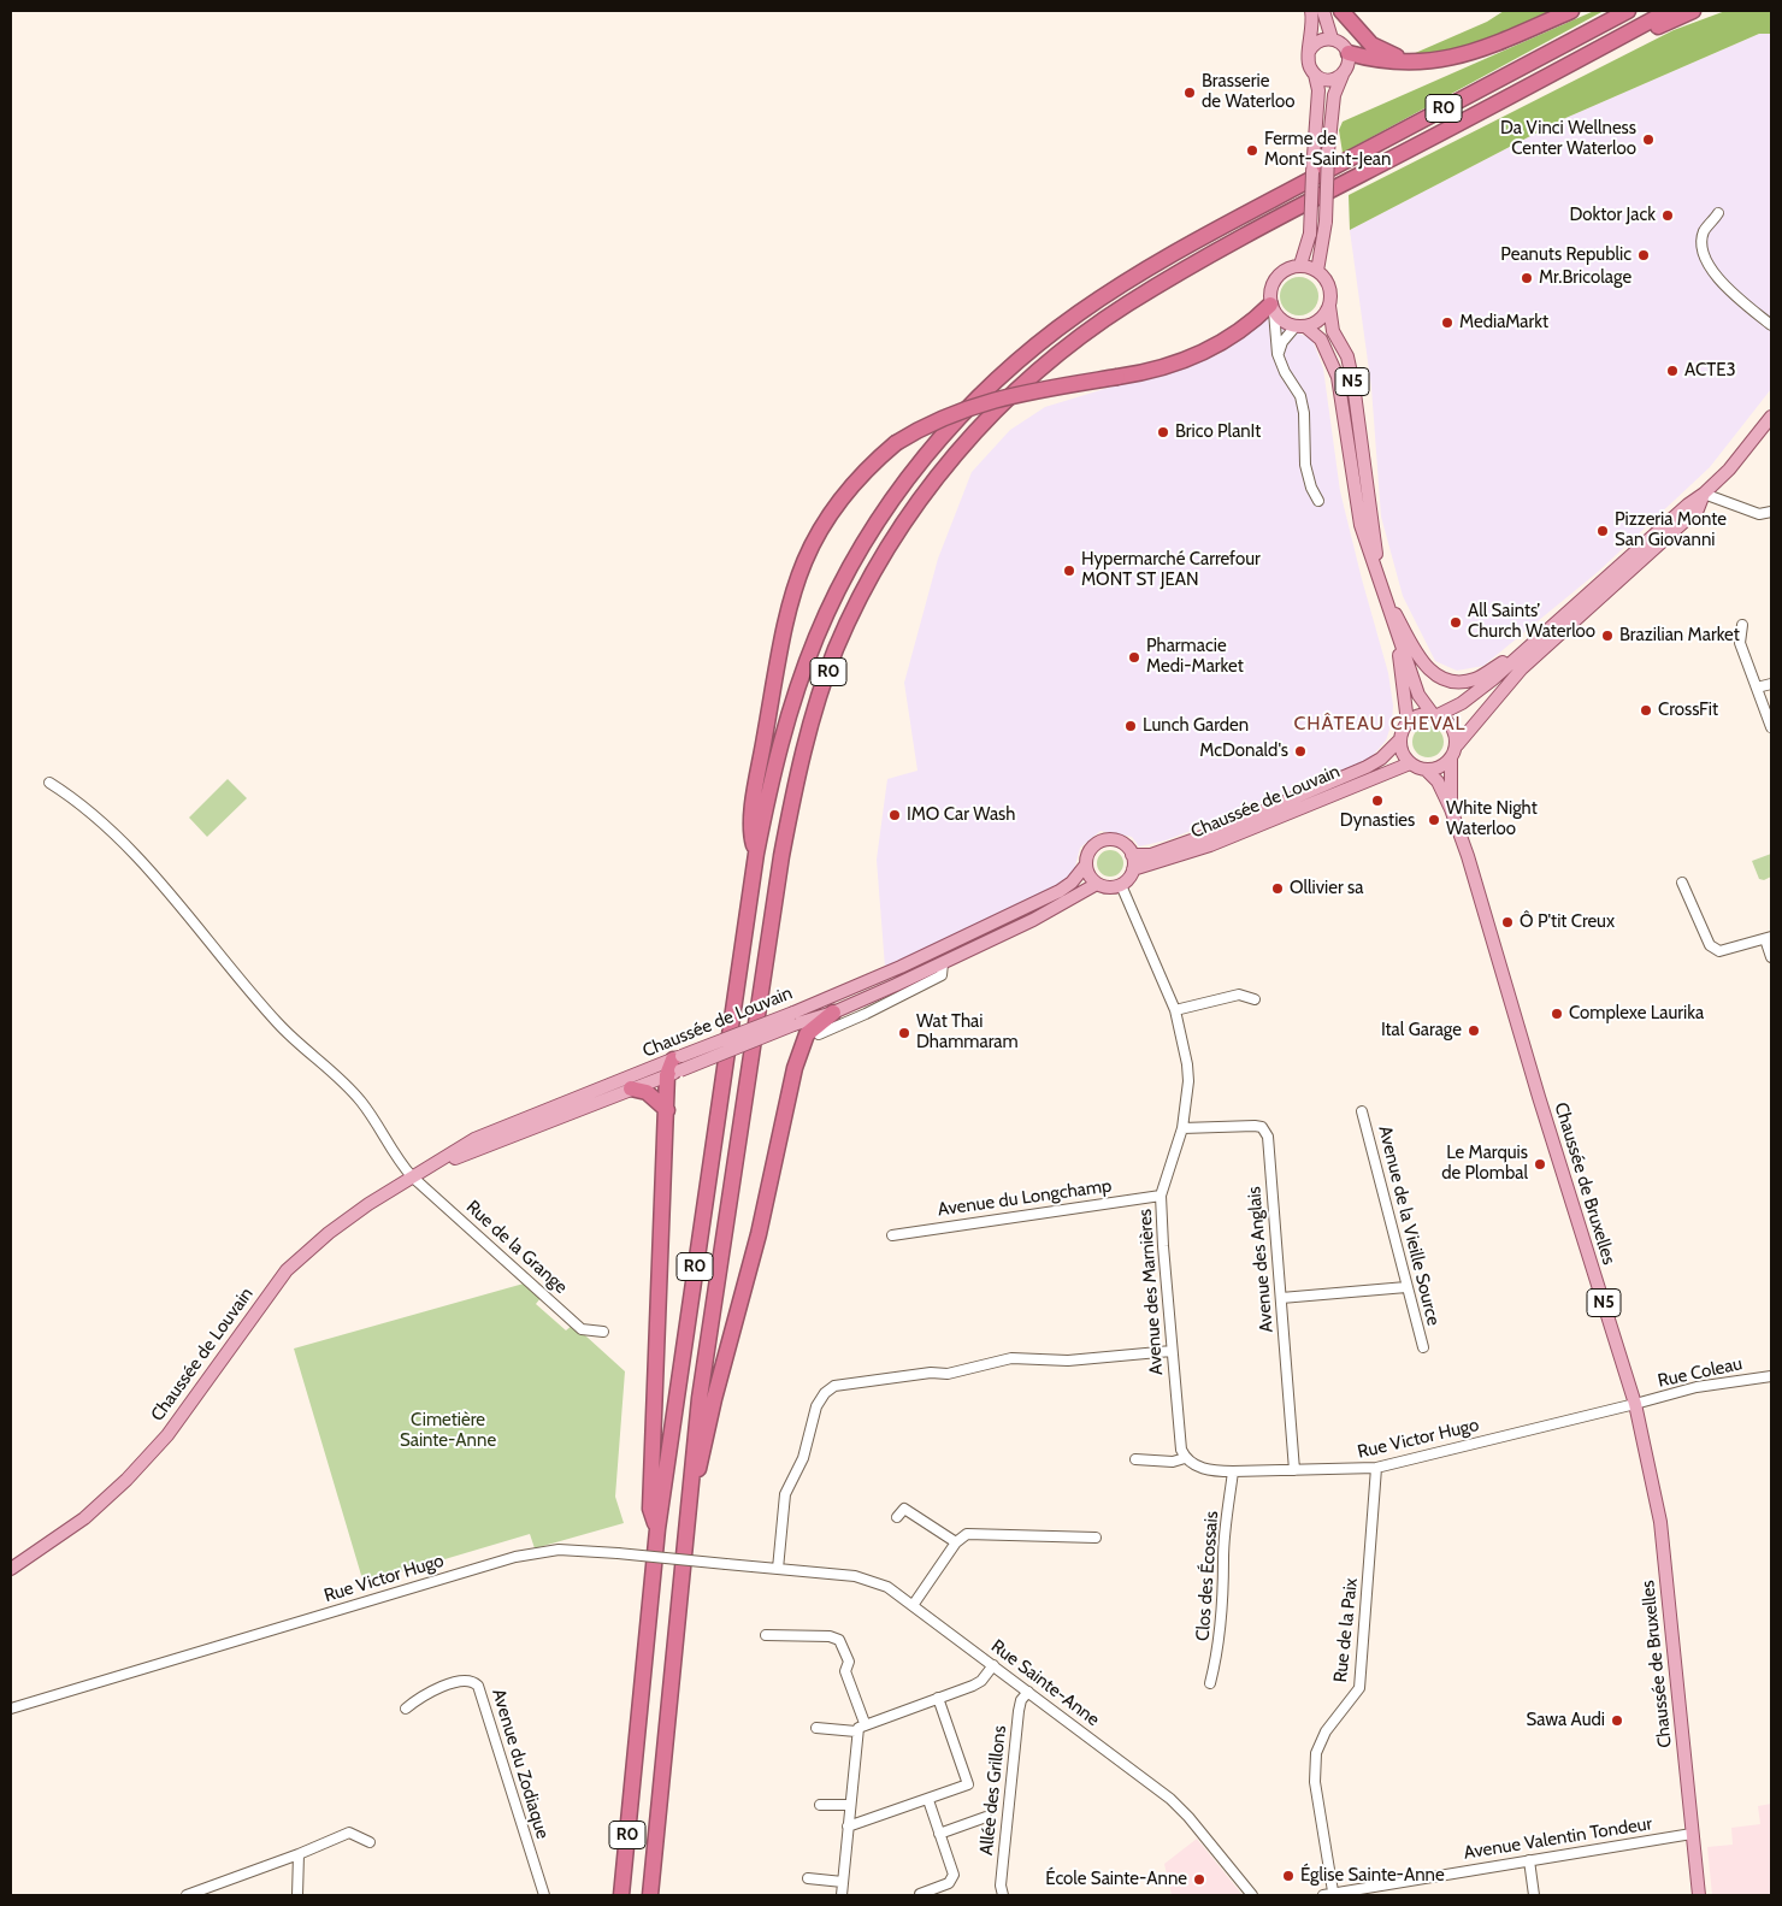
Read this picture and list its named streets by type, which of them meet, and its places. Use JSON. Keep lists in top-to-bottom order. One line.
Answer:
{"streets":{"highway":["R0"],"main road":["N5","Chaussée de Louvain","Chaussée de Bruxelles"],"street":["Avenue du Longchamp","Avenue de la Vieille Source","Rue de la Grange","Avenue des Anglais","Avenue des Marnières","Rue Coleau","Rue Victor Hugo","Clos des Écossais","Rue de la Paix","Rue Sainte-Anne","Avenue du Zodiaque","Allée des Grillons","Avenue Valentin Tondeur"]},"crossings":[["N5","Chaussée de Louvain"],["N5","Chaussée de Bruxelles"],["Chaussée de Louvain","Rue de la Grange"],["Chaussée de Louvain","Avenue des Marnières"],["Chaussée de Bruxelles","Rue Coleau"],["Chaussée de Bruxelles","Rue Victor Hugo"],["Chaussée de Bruxelles","Avenue Valentin Tondeur"],["Avenue du Longchamp","Avenue des Marnières"],["Avenue des Anglais","Avenue des Marnières"],["Avenue des Anglais","Rue Victor Hugo"],["Avenue des Marnières","Rue Victor Hugo"],["Rue Coleau","Rue Victor Hugo"],["Rue Victor Hugo","Clos des Écossais"],["Rue Victor Hugo","Rue de la Paix"],["Rue Victor Hugo","Rue Sainte-Anne"],["Rue de la Paix","Avenue Valentin Tondeur"],["Rue Sainte-Anne","Allée des Grillons"]],"districts":["CHÂTEAU CHEVAL"],"parks":["Cimetière Sainte-Anne"],"places":["Brasserie de Waterloo","Da Vinci Wellness Center Waterloo","Ferme de Mont-Saint-Jean","Doktor Jack","Peanuts Republic","Mr.Bricolage","MediaMarkt","ACTE3","Brico PlanIt","Pizzeria Monte San Giovanni","Hypermarché Carrefour MONT ST JEAN","All Saints’ Church Waterloo","Brazilian Market","Pharmacie Medi-Market","CrossFit","Lunch Garden","McDonald's","Dynasties","IMO Car Wash","White Night Waterloo","Ollivier sa","Ô P'tit Creux","Complexe Laurika","Ital Garage","Wat Thai Dhammaram","Le Marquis de Plombal","Sawa Audi","Église Sainte-Anne","École Sainte-Anne"]}
